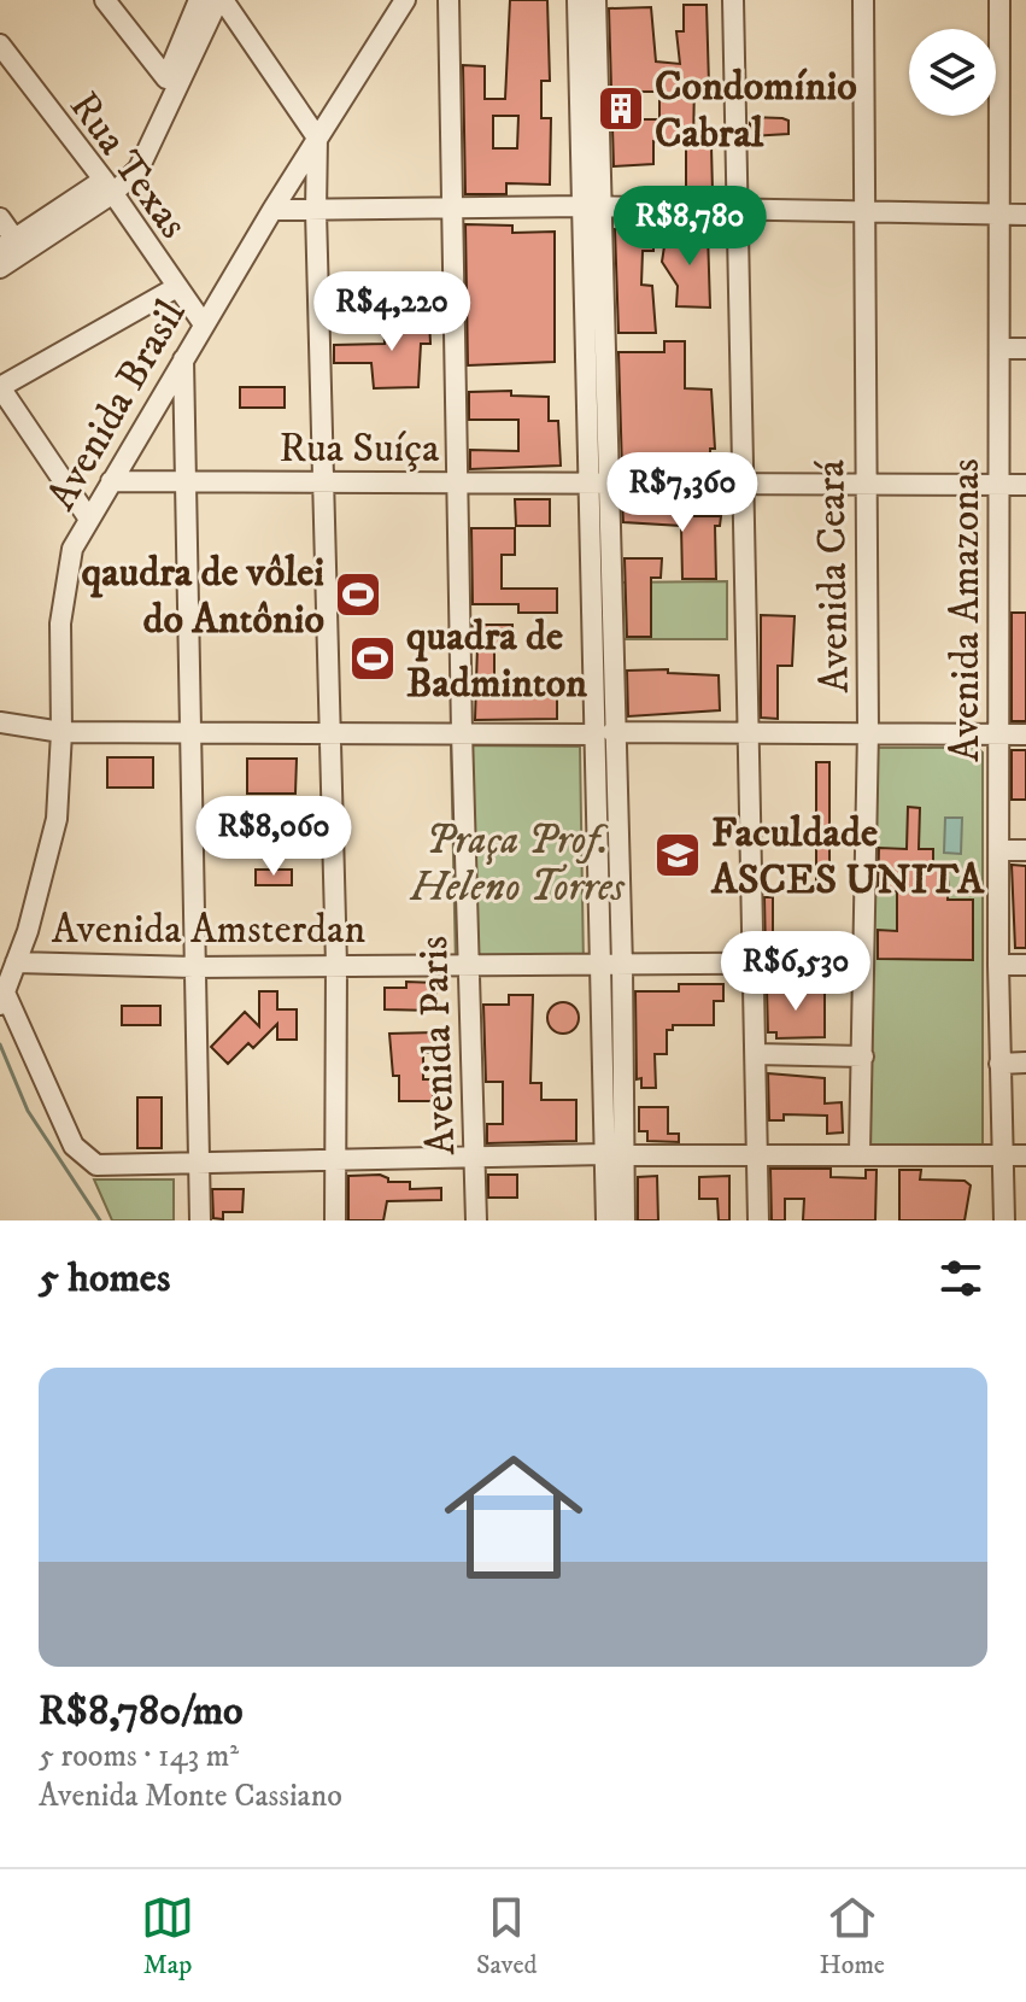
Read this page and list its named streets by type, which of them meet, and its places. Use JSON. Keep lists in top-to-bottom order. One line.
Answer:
{"streets":{"street":["Rua Texas","Avenida Brasil","Rua Suíça","Avenida Ceará","Avenida Amazonas","Avenida Amsterdan","Avenida Paris"]},"crossings":[["Rua Texas","Avenida Brasil"],["Avenida Brasil","Rua Suíça"],["Avenida Brasil","Avenida Amsterdan"],["Rua Suíça","Avenida Ceará"],["Rua Suíça","Avenida Amazonas"],["Rua Suíça","Avenida Paris"],["Avenida Ceará","Avenida Amsterdan"],["Avenida Amsterdan","Avenida Paris"]],"parks":["Praça Prof. Heleno Torres"],"places":{"building":["Condomínio Cabral"],"sports":["qaudra de vôlei do Antônio","quadra de Badminton"],"school or university":["Faculdade ASCES UNITA"]},"page":{"price":["R$8,780","R$4,220","R$7,360","R$8,060","R$6,530"],"heading":"5 homes","list":[{"name":"R$8,780/mo","note":"5 rooms · 143 m² · Avenida Monte Cassiano"}],"tabs":["Map","Saved","Home"]}}
